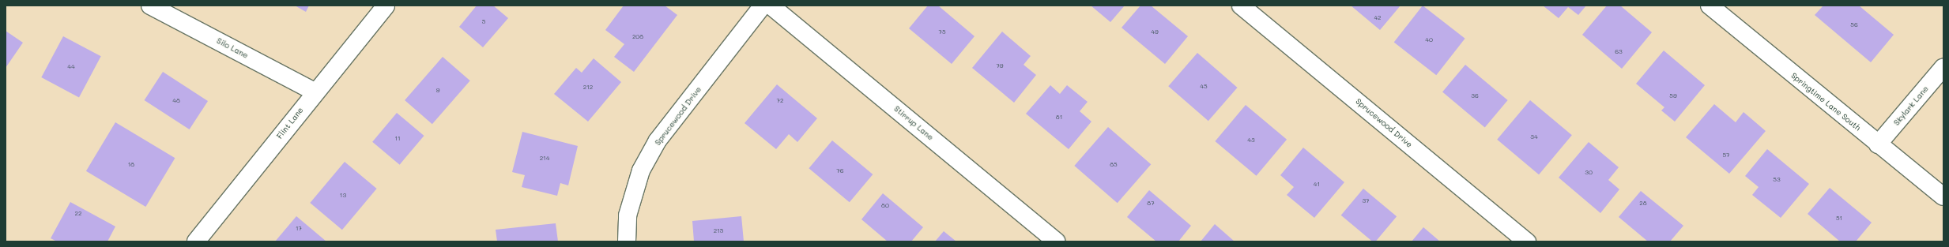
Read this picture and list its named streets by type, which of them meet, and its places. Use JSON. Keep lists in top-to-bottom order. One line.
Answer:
{"streets":{"street":["Silo Lane","Springtime Lane South","Skylark Lane","Sprucewood Drive","Flint Lane","Stirrup Lane"]},"crossings":[["Silo Lane","Flint Lane"],["Springtime Lane South","Skylark Lane"]],"house_numbers":["42","5","56","75","49","208","40","63","79","44","45","212","9","36","59","48","72","81","34","11","43","57","214","18","85","76","30","53","41","13","37","87","28","80","22","51","17","215"]}
